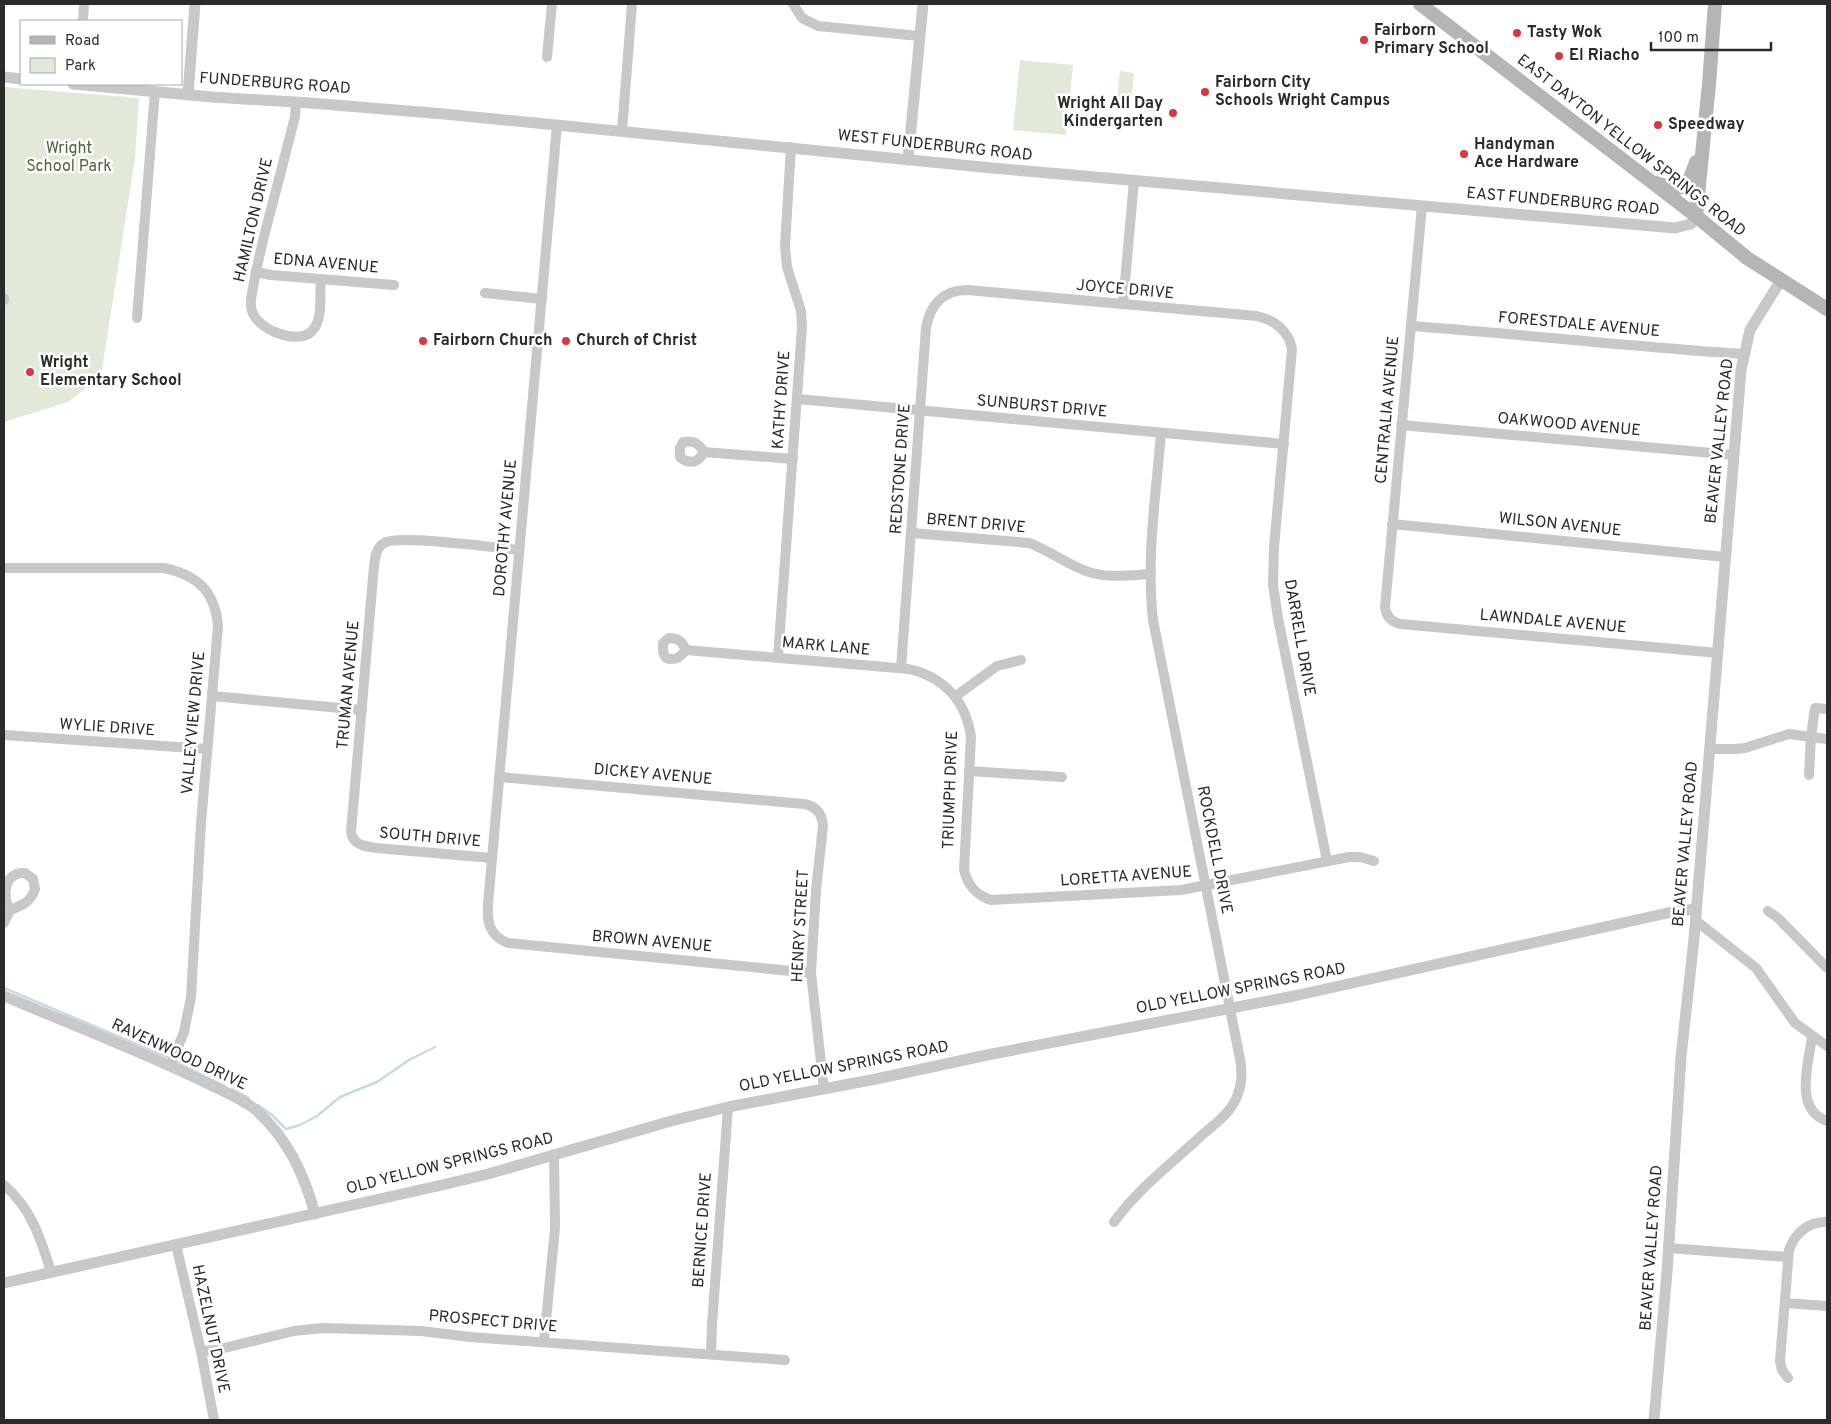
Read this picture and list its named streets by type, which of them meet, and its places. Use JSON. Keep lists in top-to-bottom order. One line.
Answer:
{"streets":{"main road":["EAST DAYTON YELLOW SPRINGS ROAD"],"street":["FUNDERBURG ROAD","WEST FUNDERBURG ROAD","EAST FUNDERBURG ROAD","HAMILTON DRIVE","EDNA AVENUE","JOYCE DRIVE","FORESTDALE AVENUE","KATHY DRIVE","SUNBURST DRIVE","CENTRALIA AVENUE","OAKWOOD AVENUE","BEAVER VALLEY ROAD","REDSTONE DRIVE","BRENT DRIVE","WILSON AVENUE","DOROTHY AVENUE","LAWNDALE AVENUE","DARRELL DRIVE","MARK LANE","TRUMAN AVENUE","VALLEYVIEW DRIVE","WYLIE DRIVE","DICKEY AVENUE","TRIUMPH DRIVE","SOUTH DRIVE","ROCKDELL DRIVE","LORETTA AVENUE","HENRY STREET","BROWN AVENUE","OLD YELLOW SPRINGS ROAD","RAVENWOOD DRIVE","BERNICE DRIVE","PROSPECT DRIVE","HAZELNUT DRIVE"]},"crossings":[["FUNDERBURG ROAD","WEST FUNDERBURG ROAD"],["FUNDERBURG ROAD","HAMILTON DRIVE"],["WEST FUNDERBURG ROAD","EAST FUNDERBURG ROAD"],["WEST FUNDERBURG ROAD","KATHY DRIVE"],["WEST FUNDERBURG ROAD","CENTRALIA AVENUE"],["WEST FUNDERBURG ROAD","DOROTHY AVENUE"],["EAST DAYTON YELLOW SPRINGS ROAD","EAST FUNDERBURG ROAD"],["EAST DAYTON YELLOW SPRINGS ROAD","BEAVER VALLEY ROAD"],["EAST FUNDERBURG ROAD","CENTRALIA AVENUE"],["HAMILTON DRIVE","EDNA AVENUE"],["JOYCE DRIVE","REDSTONE DRIVE"],["JOYCE DRIVE","DARRELL DRIVE"],["FORESTDALE AVENUE","CENTRALIA AVENUE"],["FORESTDALE AVENUE","BEAVER VALLEY ROAD"],["KATHY DRIVE","SUNBURST DRIVE"],["KATHY DRIVE","MARK LANE"],["SUNBURST DRIVE","REDSTONE DRIVE"],["SUNBURST DRIVE","DARRELL DRIVE"],["SUNBURST DRIVE","ROCKDELL DRIVE"],["CENTRALIA AVENUE","OAKWOOD AVENUE"],["CENTRALIA AVENUE","WILSON AVENUE"],["CENTRALIA AVENUE","LAWNDALE AVENUE"],["OAKWOOD AVENUE","BEAVER VALLEY ROAD"],["BEAVER VALLEY ROAD","WILSON AVENUE"],["BEAVER VALLEY ROAD","LAWNDALE AVENUE"],["BEAVER VALLEY ROAD","OLD YELLOW SPRINGS ROAD"],["REDSTONE DRIVE","BRENT DRIVE"],["REDSTONE DRIVE","MARK LANE"],["BRENT DRIVE","ROCKDELL DRIVE"],["DOROTHY AVENUE","TRUMAN AVENUE"],["DOROTHY AVENUE","DICKEY AVENUE"],["DOROTHY AVENUE","SOUTH DRIVE"],["DOROTHY AVENUE","BROWN AVENUE"],["DARRELL DRIVE","LORETTA AVENUE"],["MARK LANE","TRIUMPH DRIVE"],["TRUMAN AVENUE","SOUTH DRIVE"],["VALLEYVIEW DRIVE","WYLIE DRIVE"],["VALLEYVIEW DRIVE","RAVENWOOD DRIVE"],["DICKEY AVENUE","HENRY STREET"],["TRIUMPH DRIVE","LORETTA AVENUE"],["ROCKDELL DRIVE","LORETTA AVENUE"],["ROCKDELL DRIVE","OLD YELLOW SPRINGS ROAD"],["HENRY STREET","BROWN AVENUE"],["HENRY STREET","OLD YELLOW SPRINGS ROAD"],["OLD YELLOW SPRINGS ROAD","RAVENWOOD DRIVE"],["OLD YELLOW SPRINGS ROAD","BERNICE DRIVE"],["OLD YELLOW SPRINGS ROAD","HAZELNUT DRIVE"],["BERNICE DRIVE","PROSPECT DRIVE"],["PROSPECT DRIVE","HAZELNUT DRIVE"]],"parks":["Wright School Park"],"places":["Tasty Wok","Fairborn Primary School","El Riacho","Fairborn City Schools Wright Campus","Wright All Day Kindergarten","Speedway","Handyman Ace Hardware","Fairborn Church","Church of Christ","Wright Elementary School"],"legend":["Road","Park"],"scale_bar":"100 m"}
